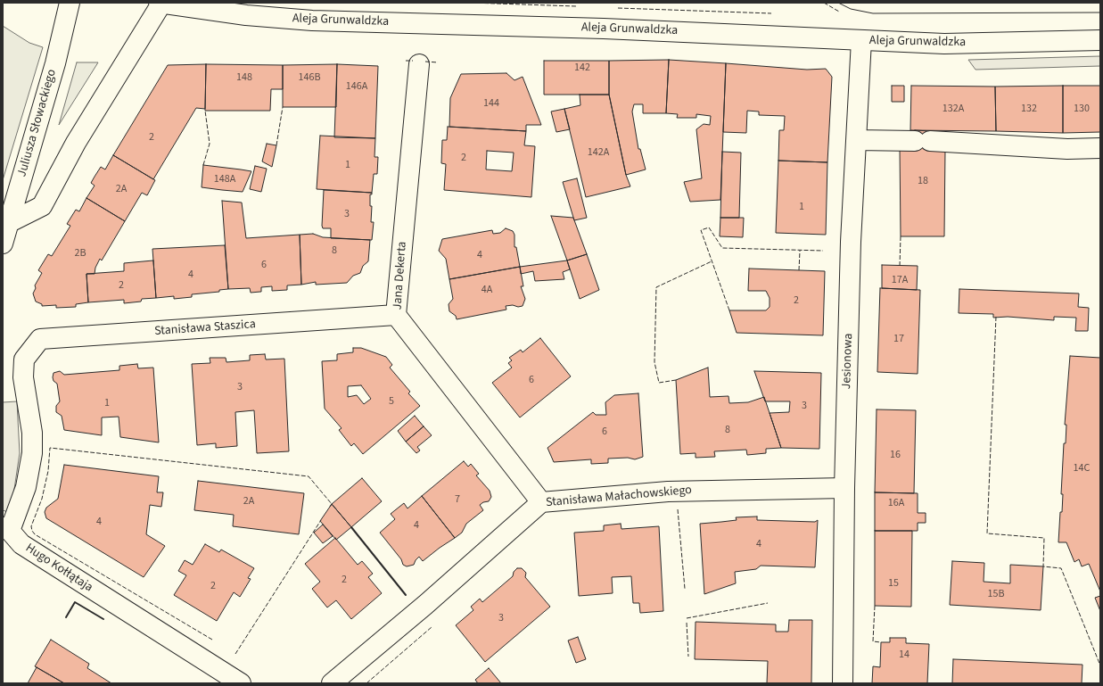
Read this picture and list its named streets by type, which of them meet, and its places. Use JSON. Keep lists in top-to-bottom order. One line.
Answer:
{"streets":{"street":["Aleja Grunwaldzka","Juliusza Słowackiego","Jana Dekerta","Stanisława Staszica","Jesionowa","Stanisława Małachowskiego","Hugo Kołłątaja"]},"crossings":[["Aleja Grunwaldzka","Jesionowa"],["Jana Dekerta","Stanisława Staszica"],["Jana Dekerta","Stanisława Małachowskiego"],["Stanisława Staszica","Hugo Kołłątaja"],["Jesionowa","Stanisława Małachowskiego"]],"house_numbers":["142","148","146B","146A","144","132A","132","130","2","142A","2","1","148A","18","2A","1","3","8","2B","4","6","4","17A","2","4A","2","17","6","3","5","1","3","8","6","16","14C","7","2A","16A","4","4","4","2","15","2","15B","3","14"]}
